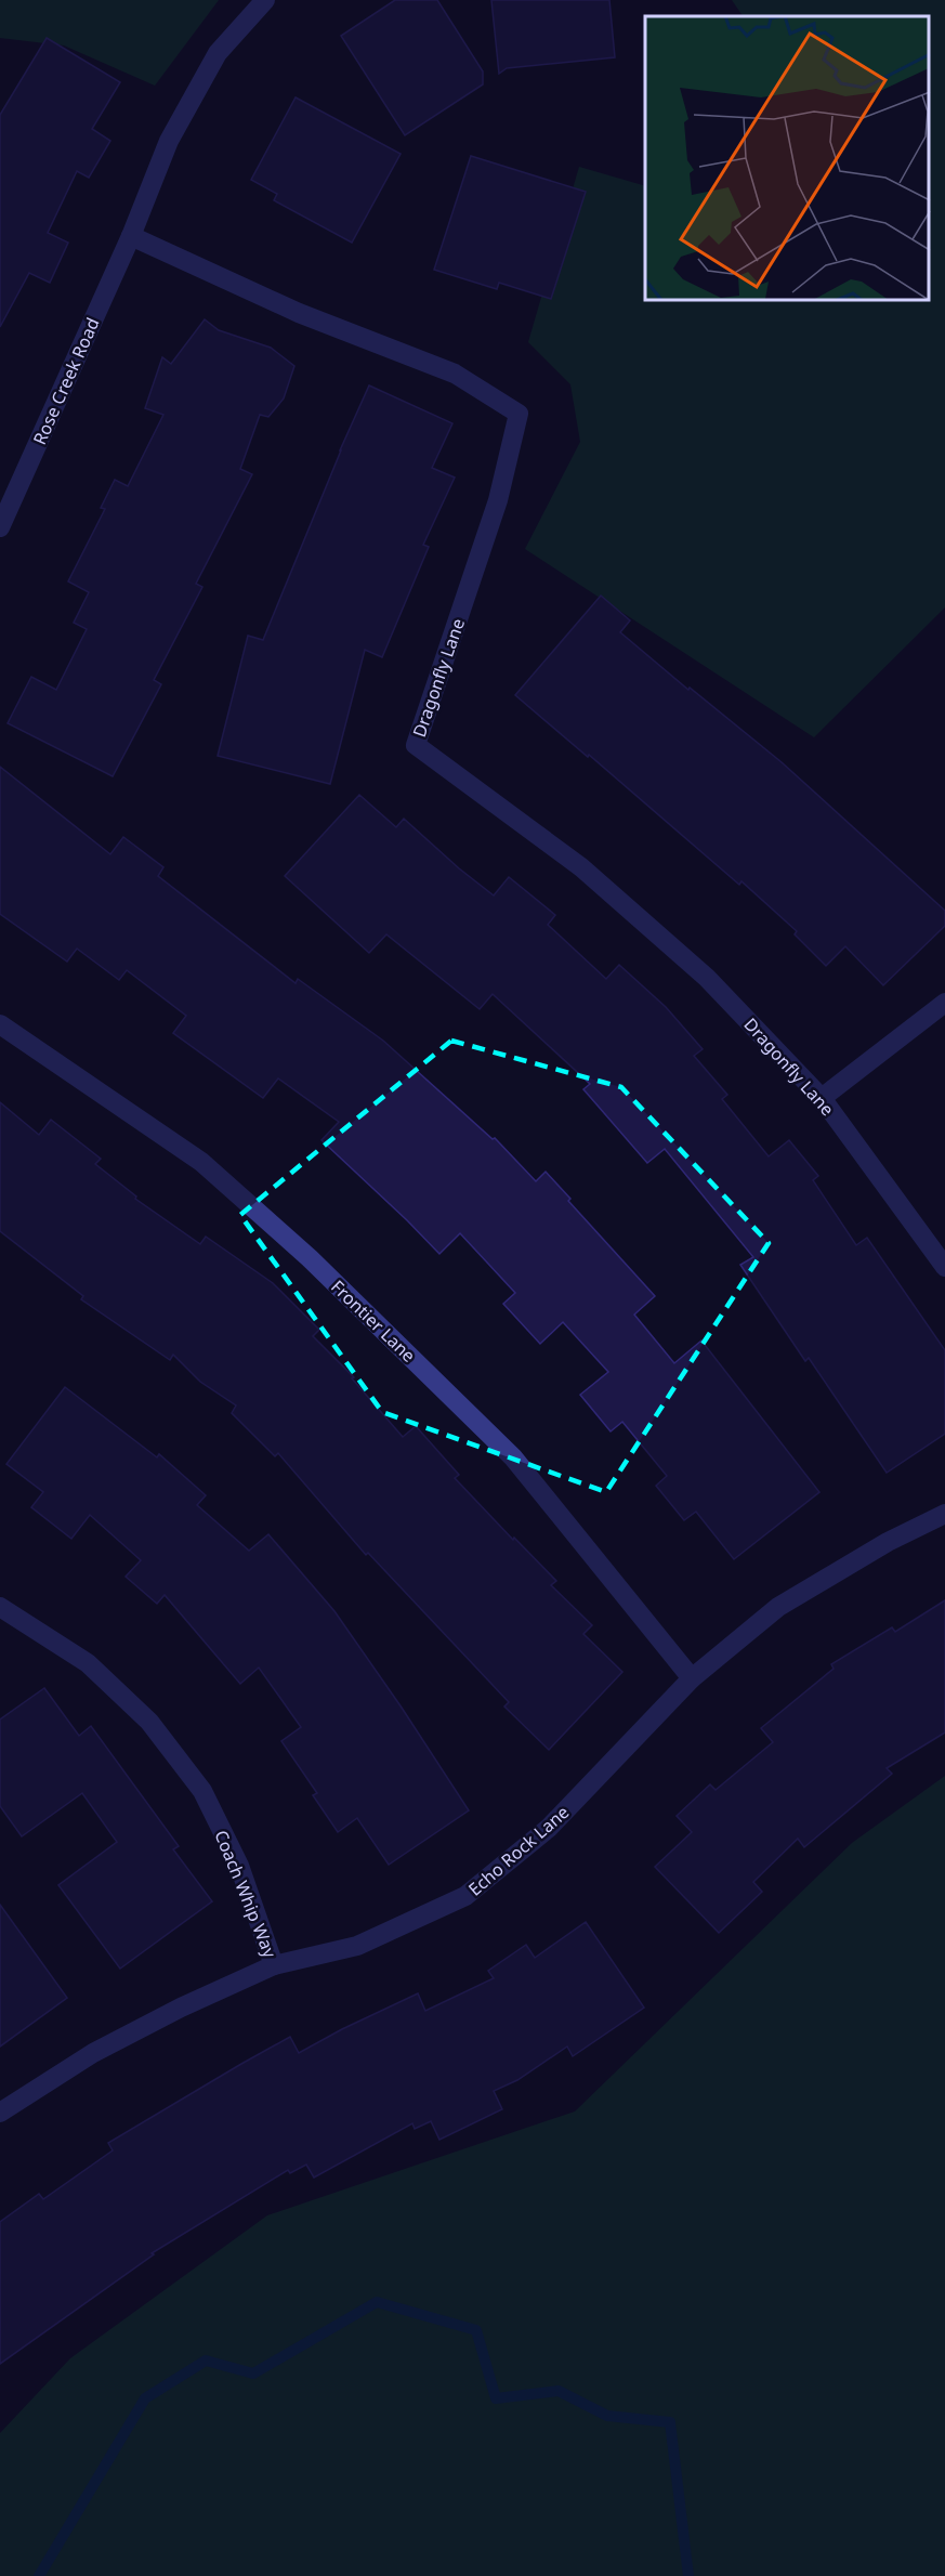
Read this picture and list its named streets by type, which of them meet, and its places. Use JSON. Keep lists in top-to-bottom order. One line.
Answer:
{"streets":{"street":["Rose Creek Road","Dragonfly Lane","Frontier Lane","Echo Rock Lane","Coach Whip Way"]},"crossings":[["Rose Creek Road","Dragonfly Lane"],["Frontier Lane","Echo Rock Lane"],["Echo Rock Lane","Coach Whip Way"]]}
